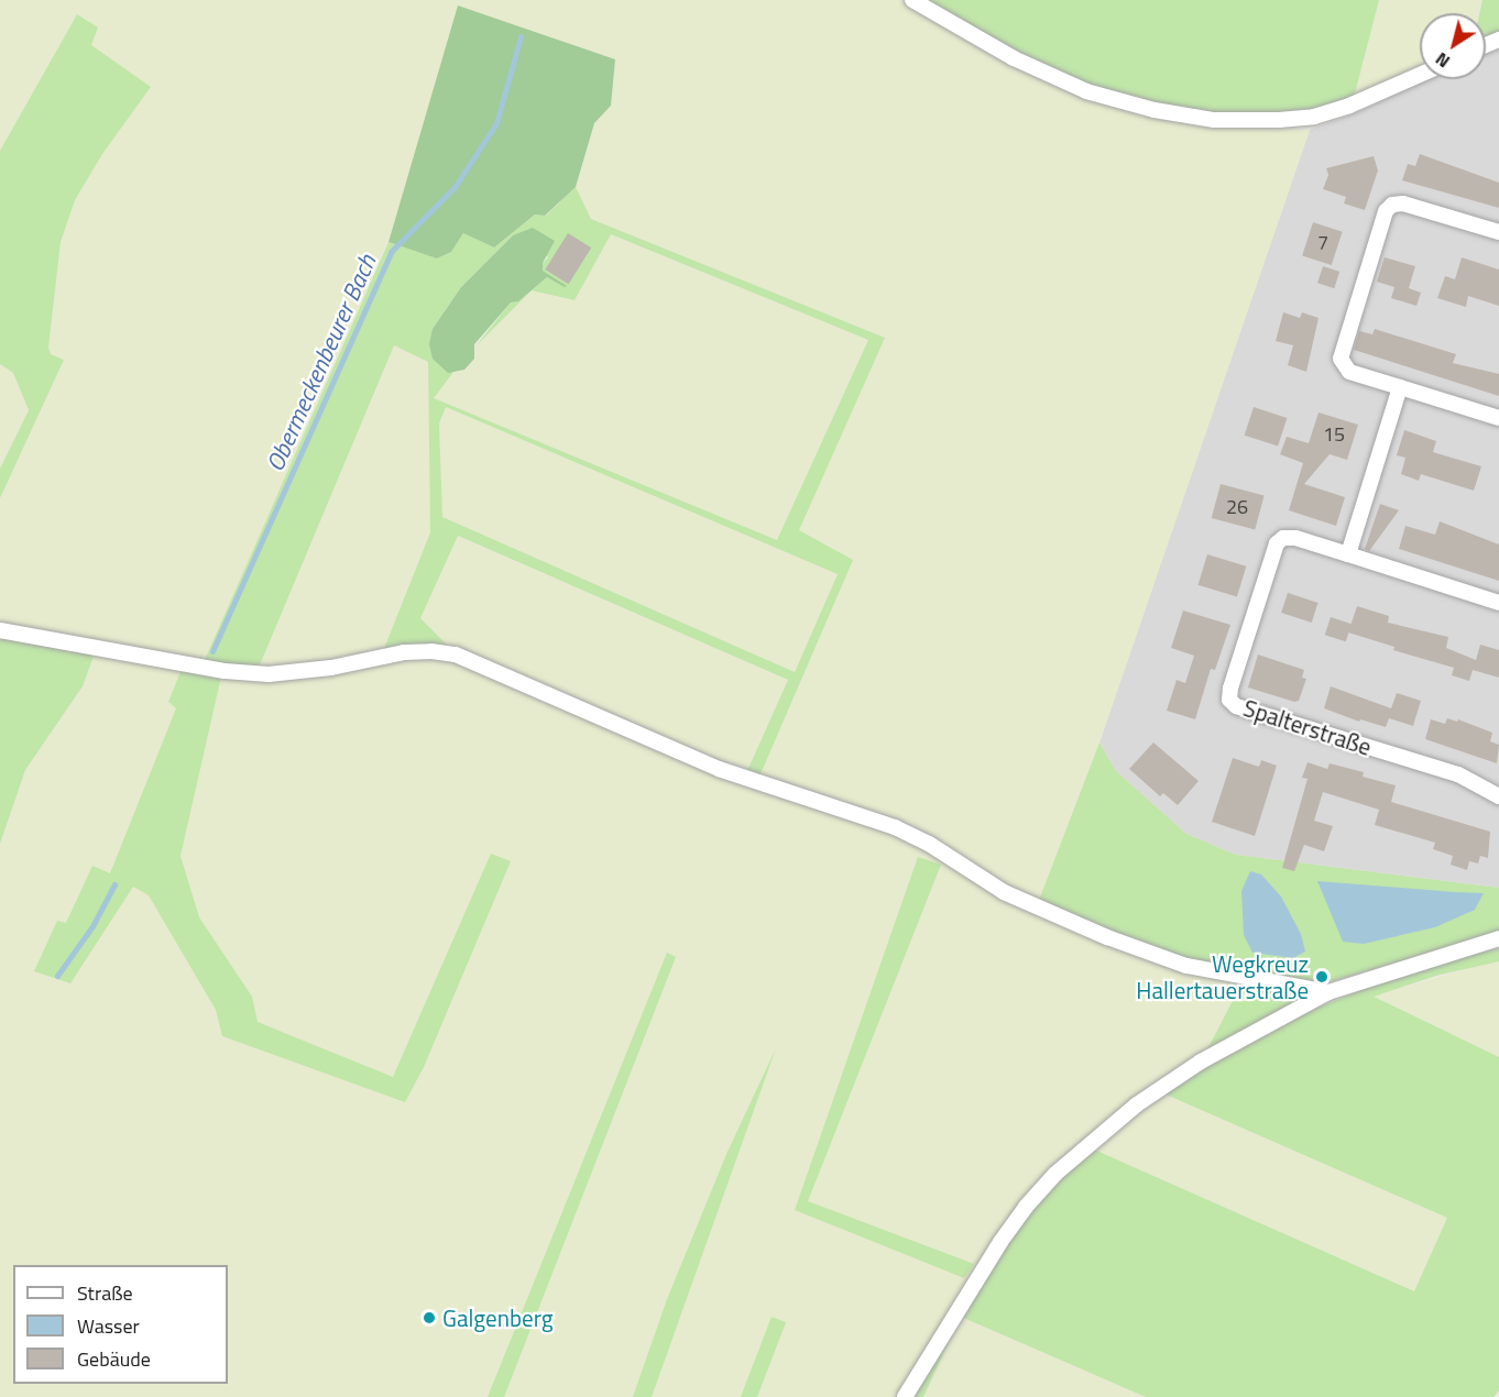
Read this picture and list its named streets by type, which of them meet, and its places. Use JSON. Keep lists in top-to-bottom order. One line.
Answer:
{"streets":{"street":["Spalterstraße"]},"water":["Obermeckenbeurer Bach"],"places":["Wegkreuz Hallertauerstraße","Galgenberg"],"house_numbers":["7","15","26"],"legend":["Straße","Wasser","Gebäude"],"north":"bottom left"}
